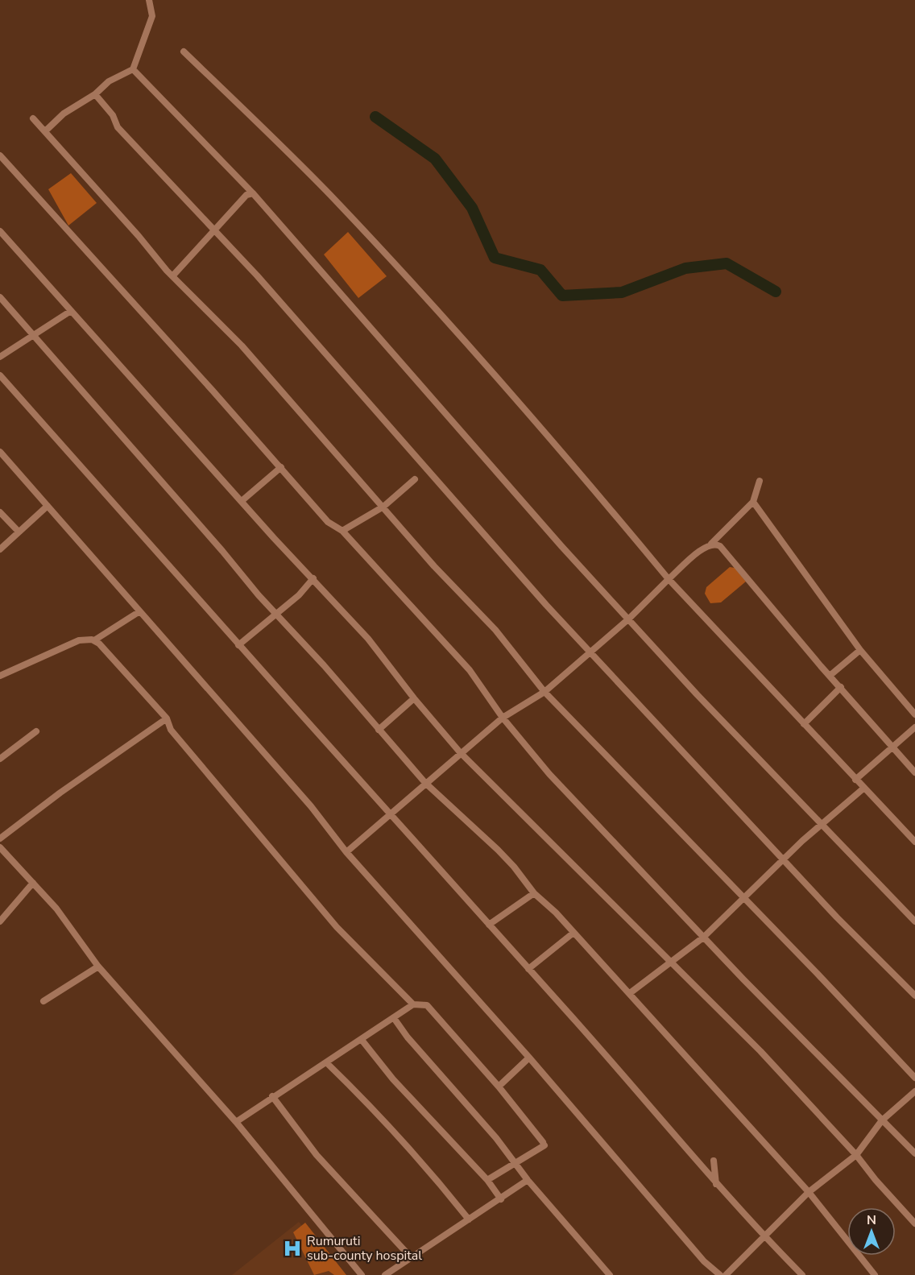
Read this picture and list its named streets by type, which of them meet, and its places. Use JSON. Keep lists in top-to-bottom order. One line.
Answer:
{"places":{"hospital":["Rumuruti sub-county hospital"]},"north":"top"}
